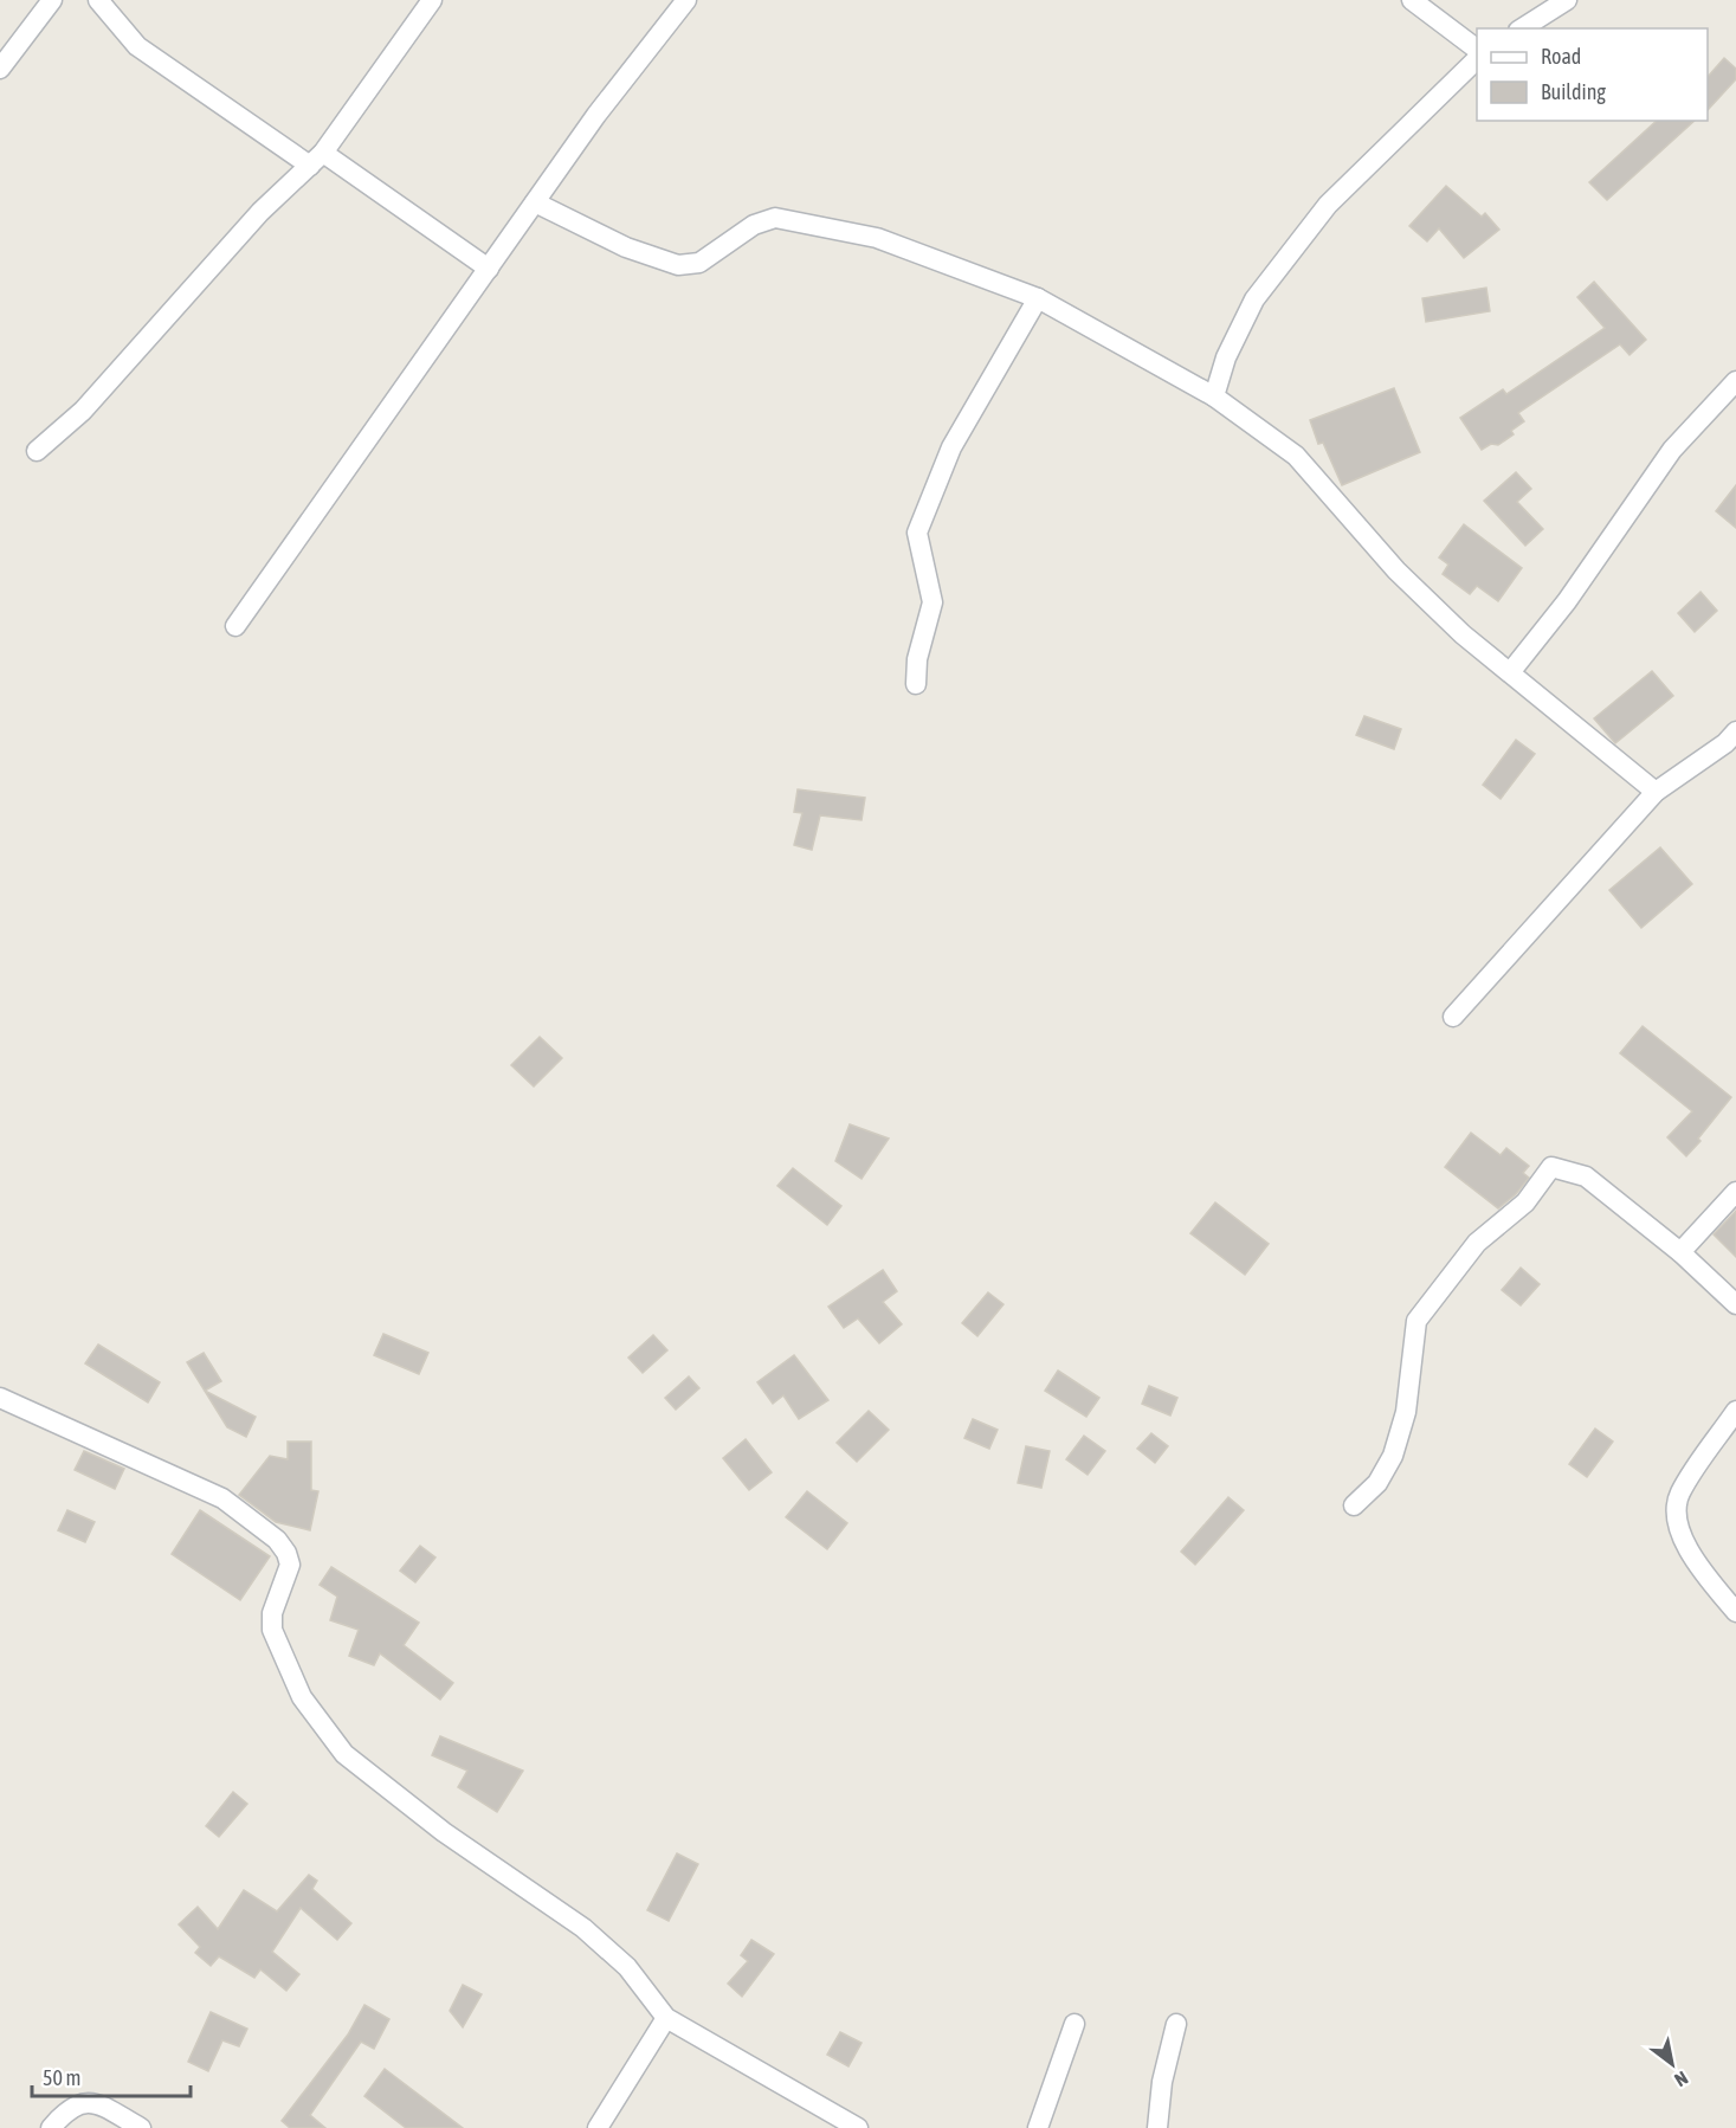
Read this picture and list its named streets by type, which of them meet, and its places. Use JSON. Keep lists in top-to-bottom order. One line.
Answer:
{"legend":["Road","Building"],"scale_bar":"50 m","north":"bottom right"}
